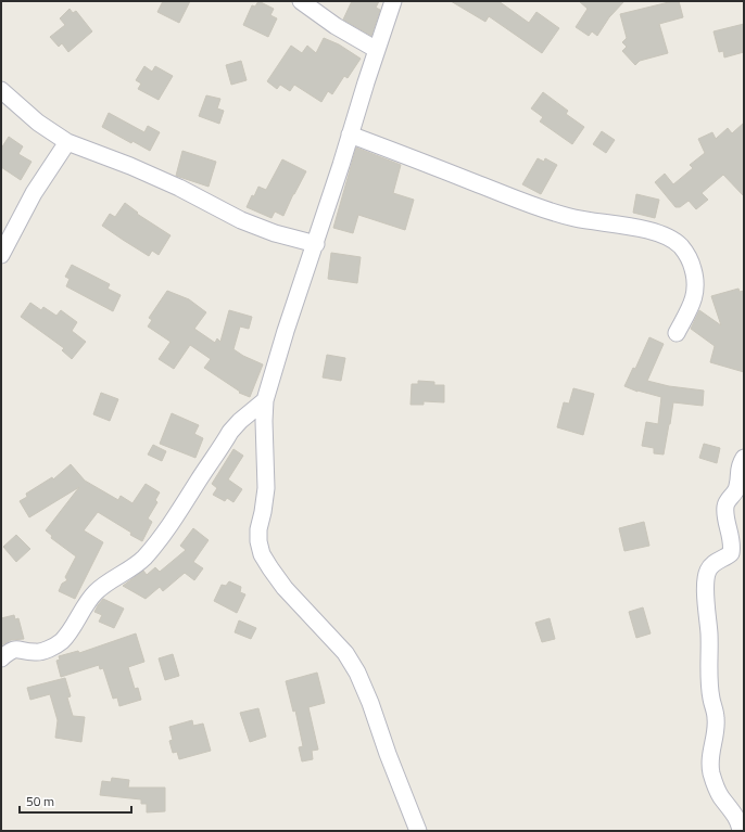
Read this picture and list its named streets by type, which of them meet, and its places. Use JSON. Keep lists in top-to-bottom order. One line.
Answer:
{"scale_bar":"50 m"}
